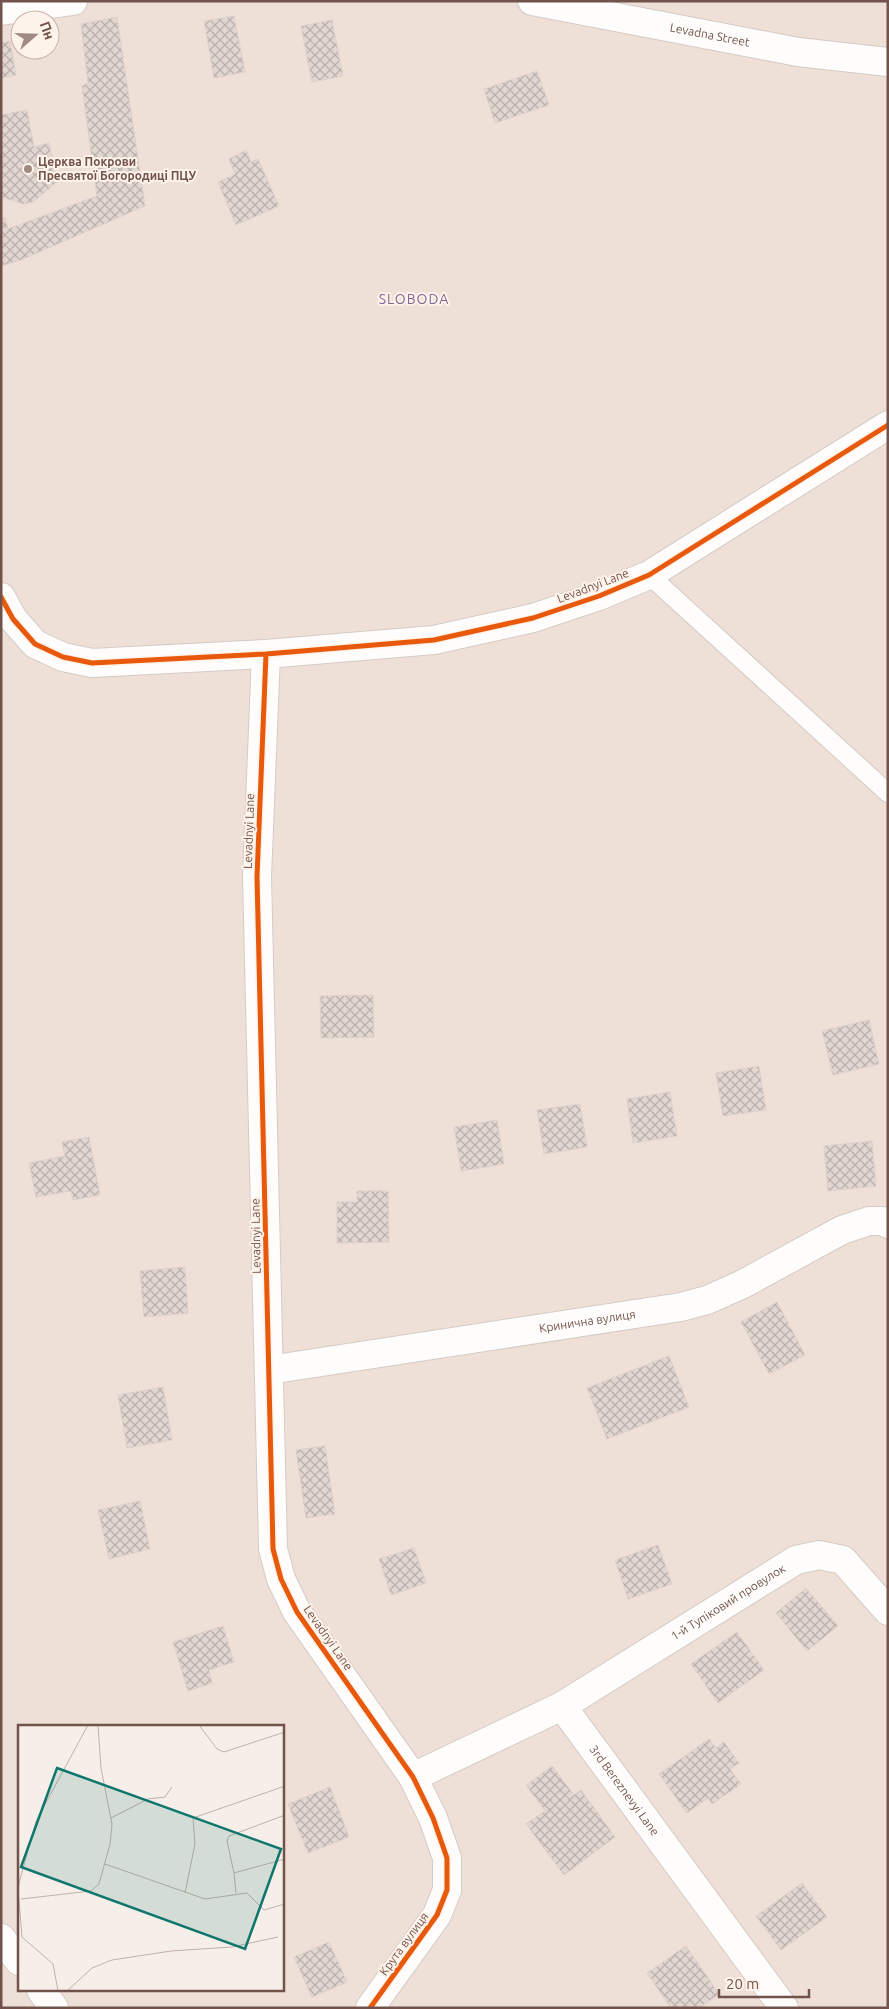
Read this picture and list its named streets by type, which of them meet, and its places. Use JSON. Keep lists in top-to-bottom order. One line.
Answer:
{"streets":{"street":["Levadna Street","Levadnyi Lane","Кринична вулиця","1-й Тупіковий провулок","3rd Bereznevyi Lane","Крута вулиця"]},"crossings":[["Levadnyi Lane","Кринична вулиця"],["Levadnyi Lane","Крута вулиця"],["1-й Тупіковий провулок","3rd Bereznevyi Lane"]],"districts":["SLOBODA"],"places":["Церква Покрови Пресвятої Богородиці ПЦУ"],"scale_bar":"20 m","north":"right"}
